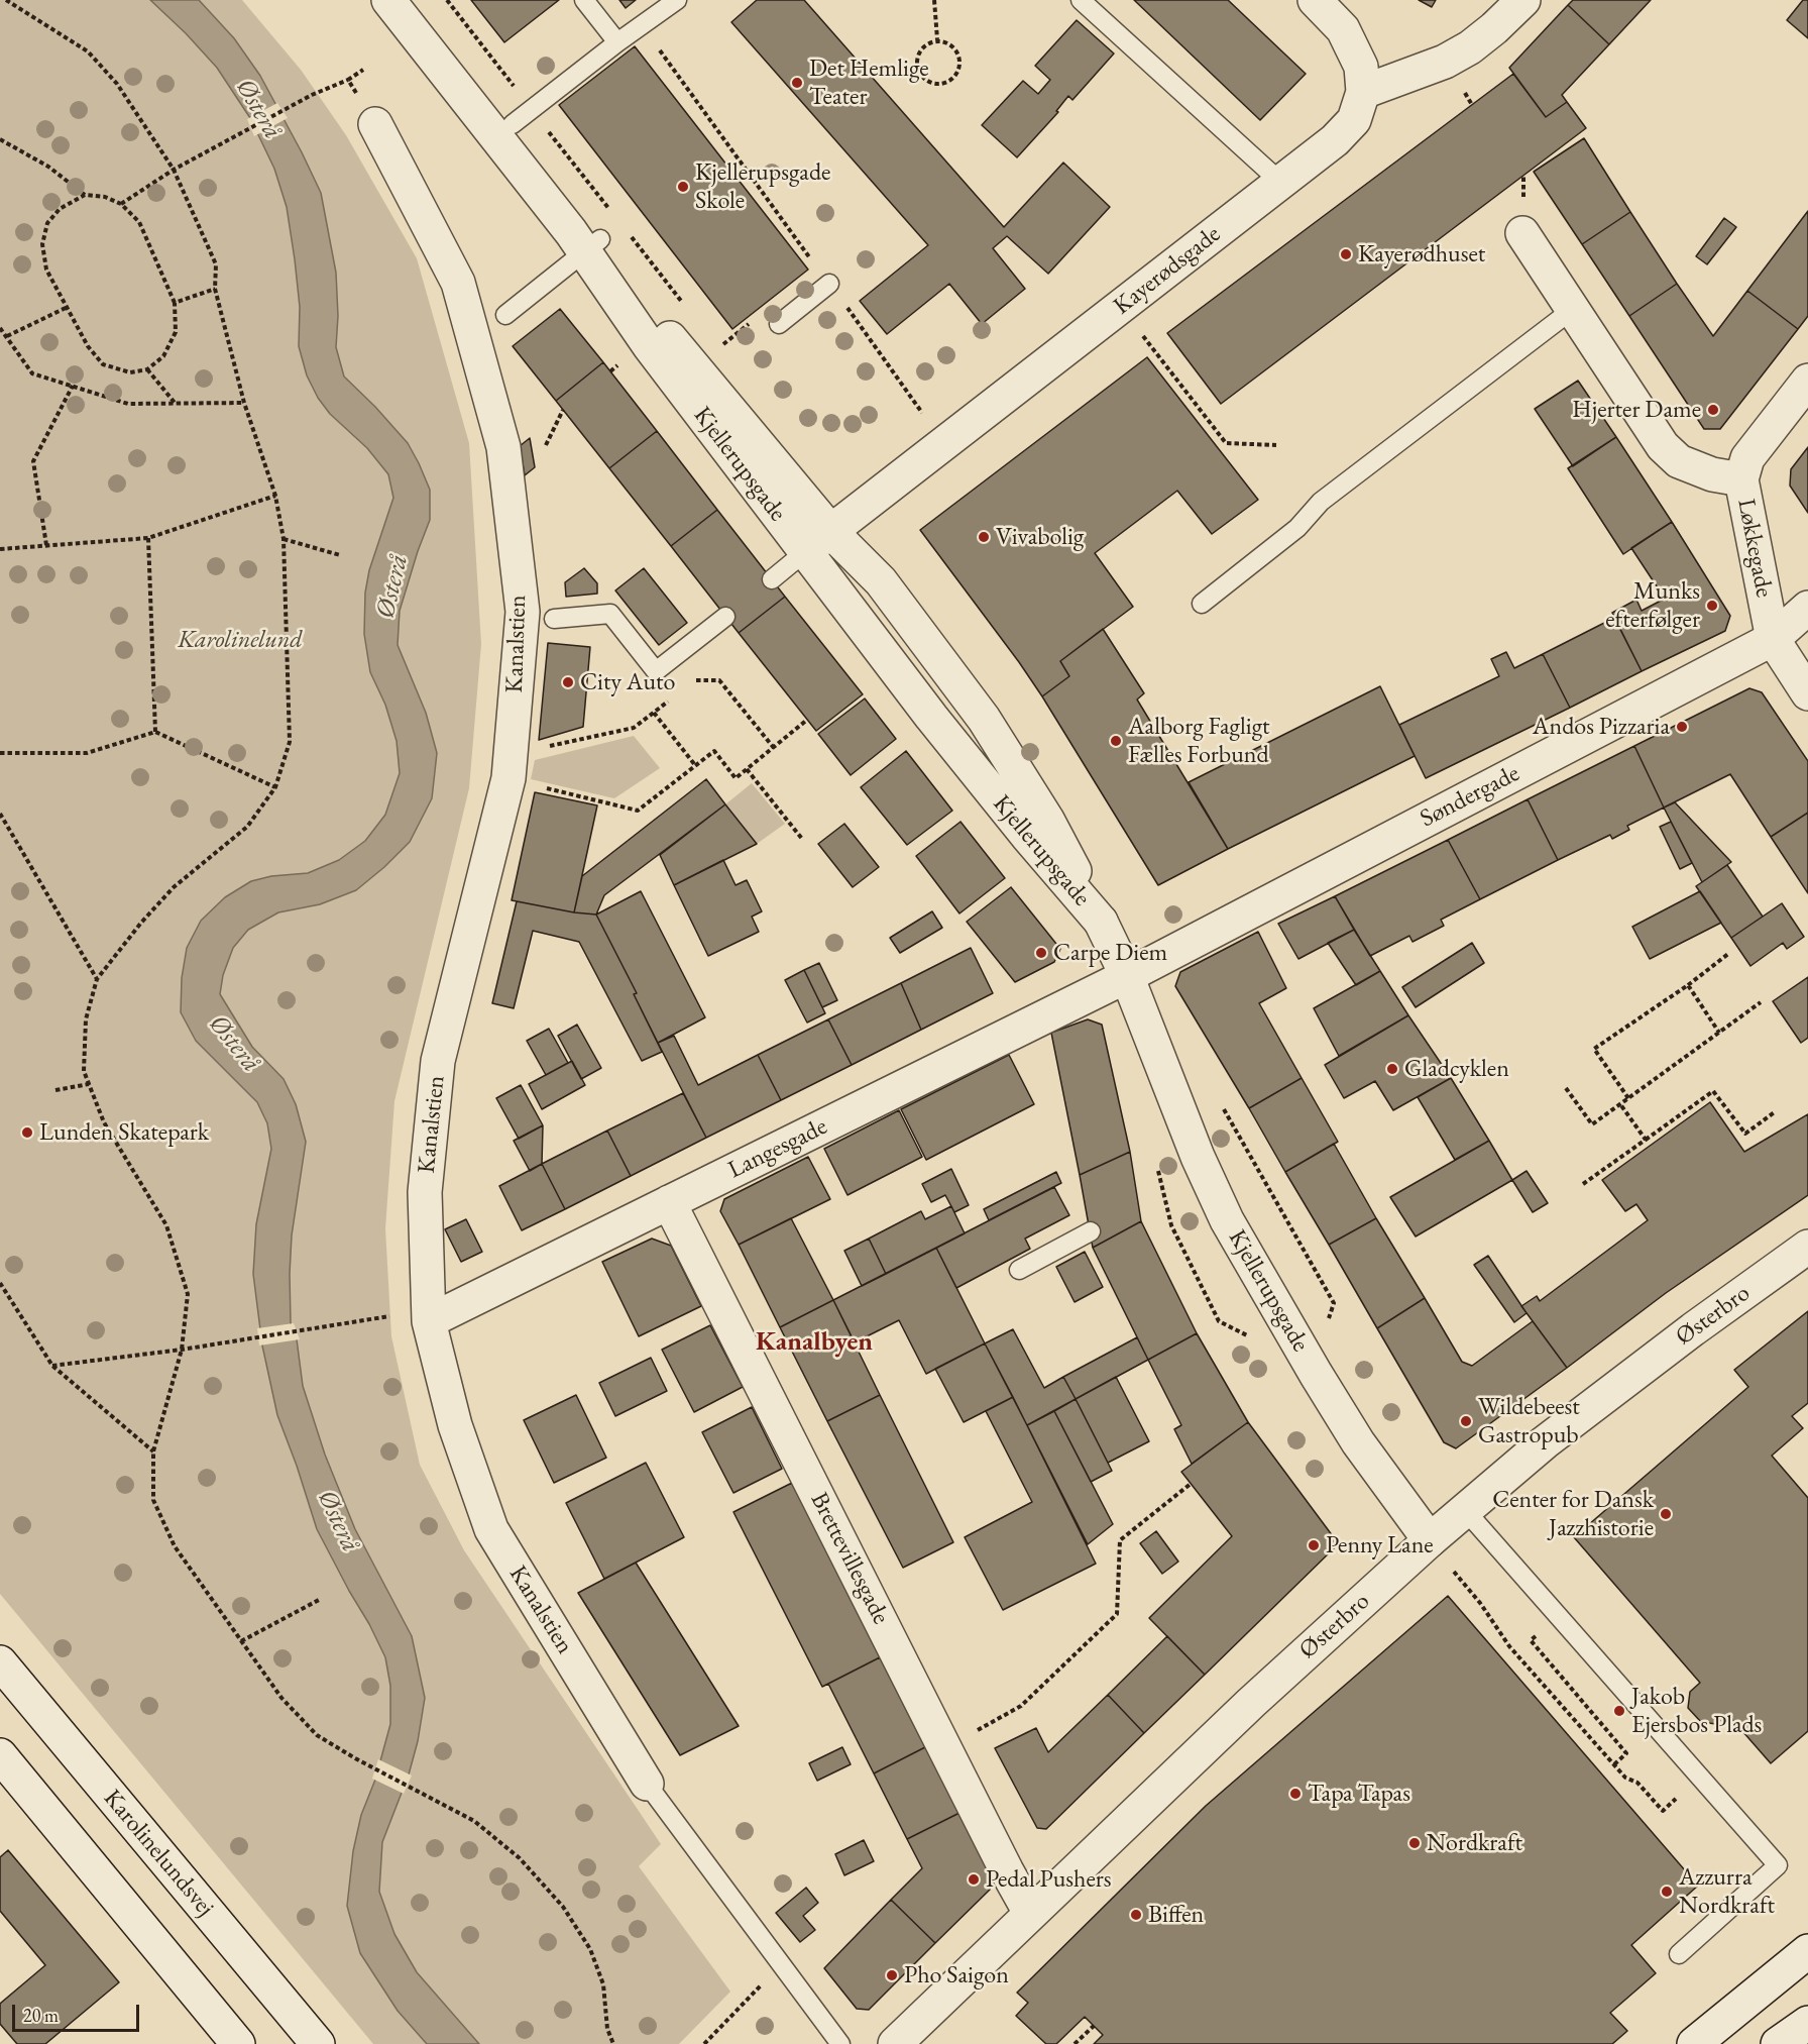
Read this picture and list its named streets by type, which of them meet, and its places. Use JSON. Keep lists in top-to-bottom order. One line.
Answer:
{"streets":{"street":["Kayerødsgade","Kjellerupsgade","Løkkegade","Kanalstien","Søndergade","Langesgade","Østerbro","Brettevillesgade","Karolinelundsvej"]},"crossings":[["Kayerødsgade","Kjellerupsgade"],["Kjellerupsgade","Søndergade"],["Kjellerupsgade","Langesgade"],["Kjellerupsgade","Østerbro"],["Løkkegade","Søndergade"],["Kanalstien","Langesgade"],["Søndergade","Langesgade"],["Langesgade","Brettevillesgade"],["Østerbro","Brettevillesgade"]],"districts":["Kanalbyen"],"water":["Østerå"],"parks":["Karolinelund"],"places":["Det Hemlige Teater","Kjellerupsgade Skole","Kayerødhuset","Hjerter Dame","Vivabolig","Munks efterfølger","City Auto","Andos Pizzaria","Aalborg Fagligt Fælles Forbund","Carpe Diem","Gladcyklen","Lunden Skatepark","Wildebeest Gastropub","Center for Dansk Jazzhistorie","Penny Lane","Jakob Ejersbos Plads","Tapa Tapas","Nordkraft","Pedal Pushers","Azzurra Nordkraft","Biffen","Pho Saigon"],"scale_bar":"20 m"}
